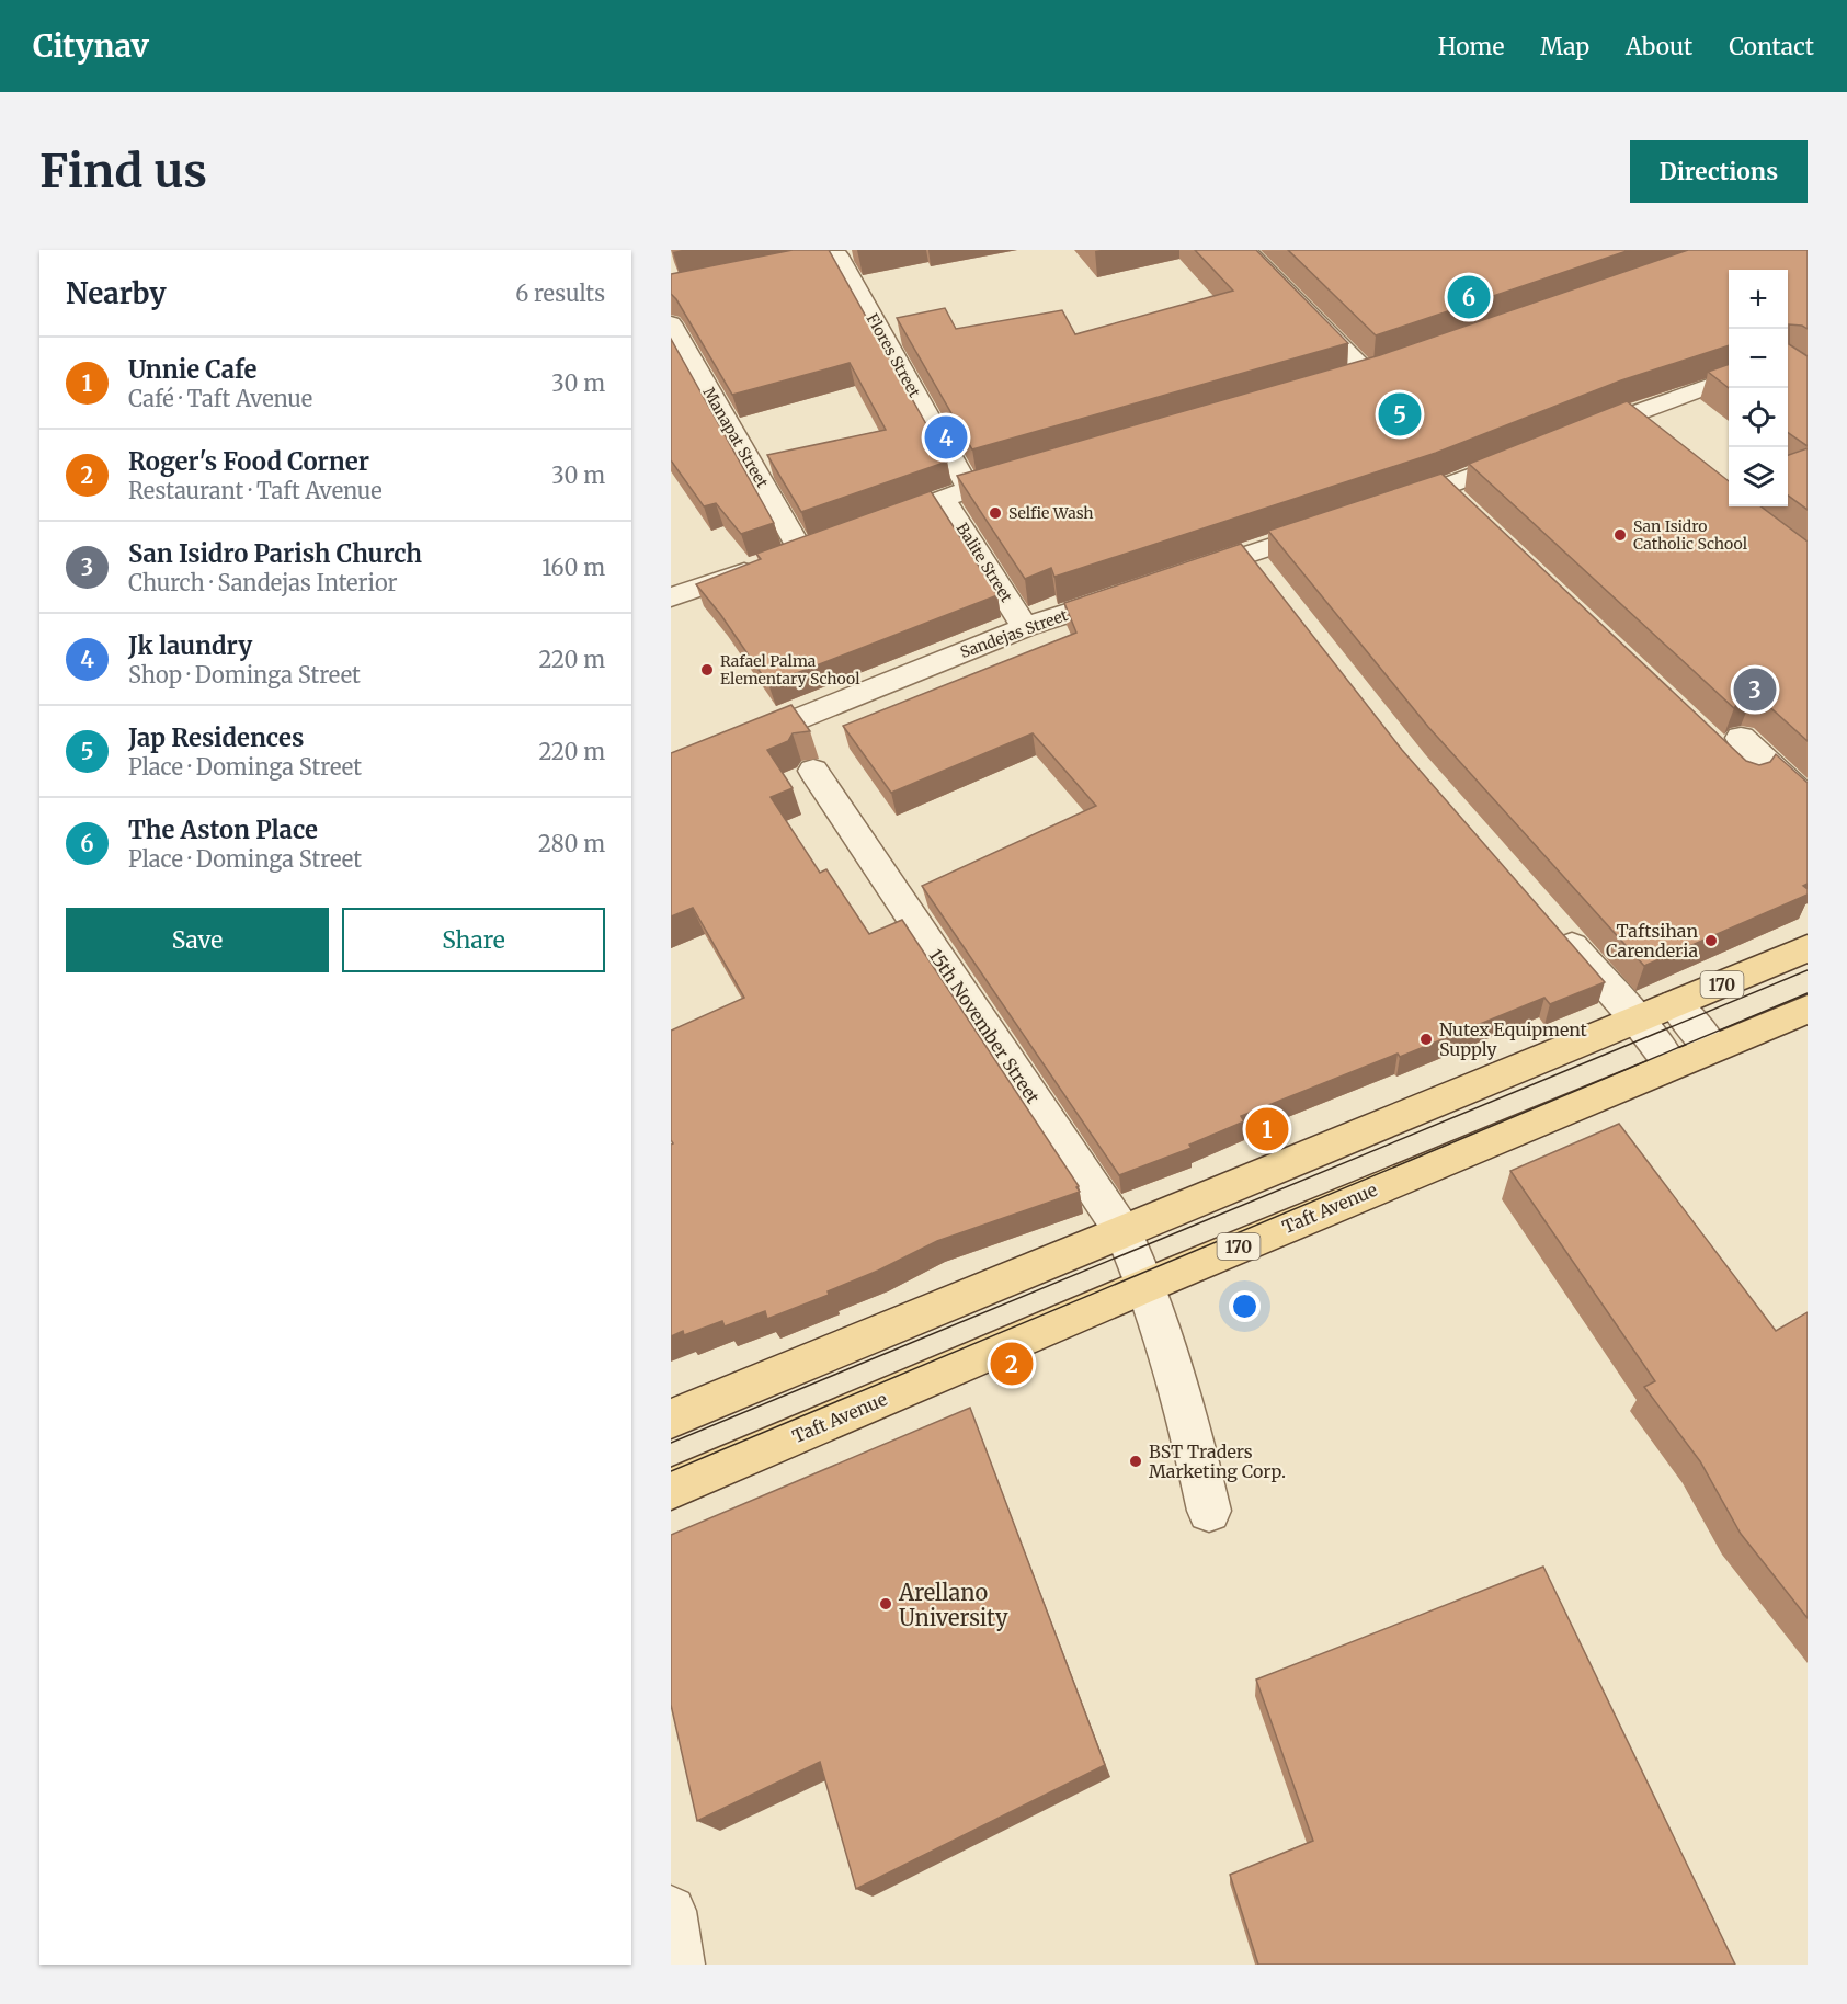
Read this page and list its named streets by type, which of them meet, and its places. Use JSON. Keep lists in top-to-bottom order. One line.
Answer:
{"streets":{"main road":["170","Taft Avenue"],"street":["Flores Street","Manapat Street","Balite Street","Sandejas Street","15th November Street"]},"crossings":[["Balite Street","Sandejas Street"],["170","15th November Street"],["15th November Street","Taft Avenue"]],"places":["Selfie Wash","San Isidro Catholic School","Rafael Palma Elementary School","Taftsihan Carenderia","Nutex Equipment Supply","BST Traders Marketing Corp.","Arellano University"],"page":{"header":"Citynav","nav":["Home","Map","About","Contact"],"buttons":["Directions",["Save","Share"]],"title":"Find us","heading":["Nearby","6 results"],"map_buttons":["+","−"],"pins":["6","5","4","3","1","2"],"list":[{"mark":"1","name":"Unnie Cafe","note":"Café · Taft Avenue","value":"30 m"},{"mark":"2","name":"Roger's Food Corner","note":"Restaurant · Taft Avenue","value":"30 m"},{"mark":"3","name":"San Isidro Parish Church","note":"Church · Sandejas Interior","value":"160 m"},{"mark":"4","name":"Jk laundry","note":"Shop · Dominga Street","value":"220 m"},{"mark":"5","name":"Jap Residences","note":"Place · Dominga Street","value":"220 m"},{"mark":"6","name":"The Aston Place","note":"Place · Dominga Street","value":"280 m"}]}}
